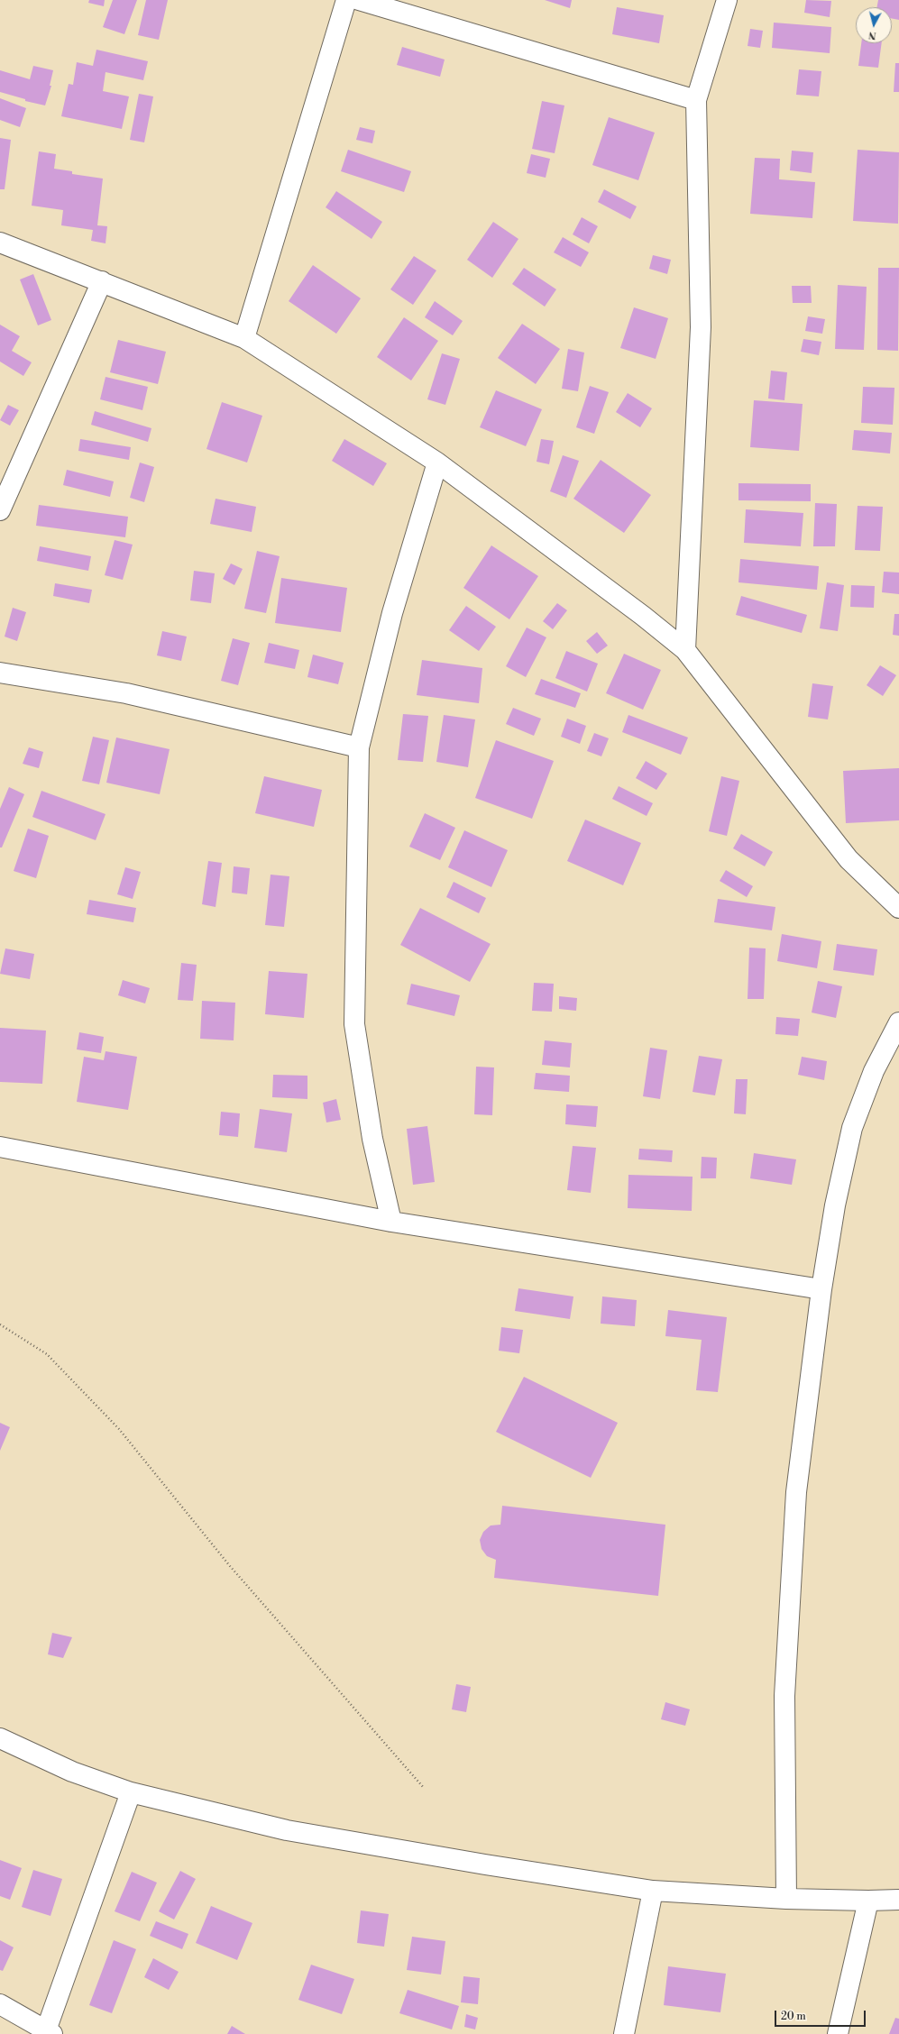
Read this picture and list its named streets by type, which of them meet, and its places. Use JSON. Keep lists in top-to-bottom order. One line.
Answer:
{"scale_bar":"20 m","north":"bottom"}
